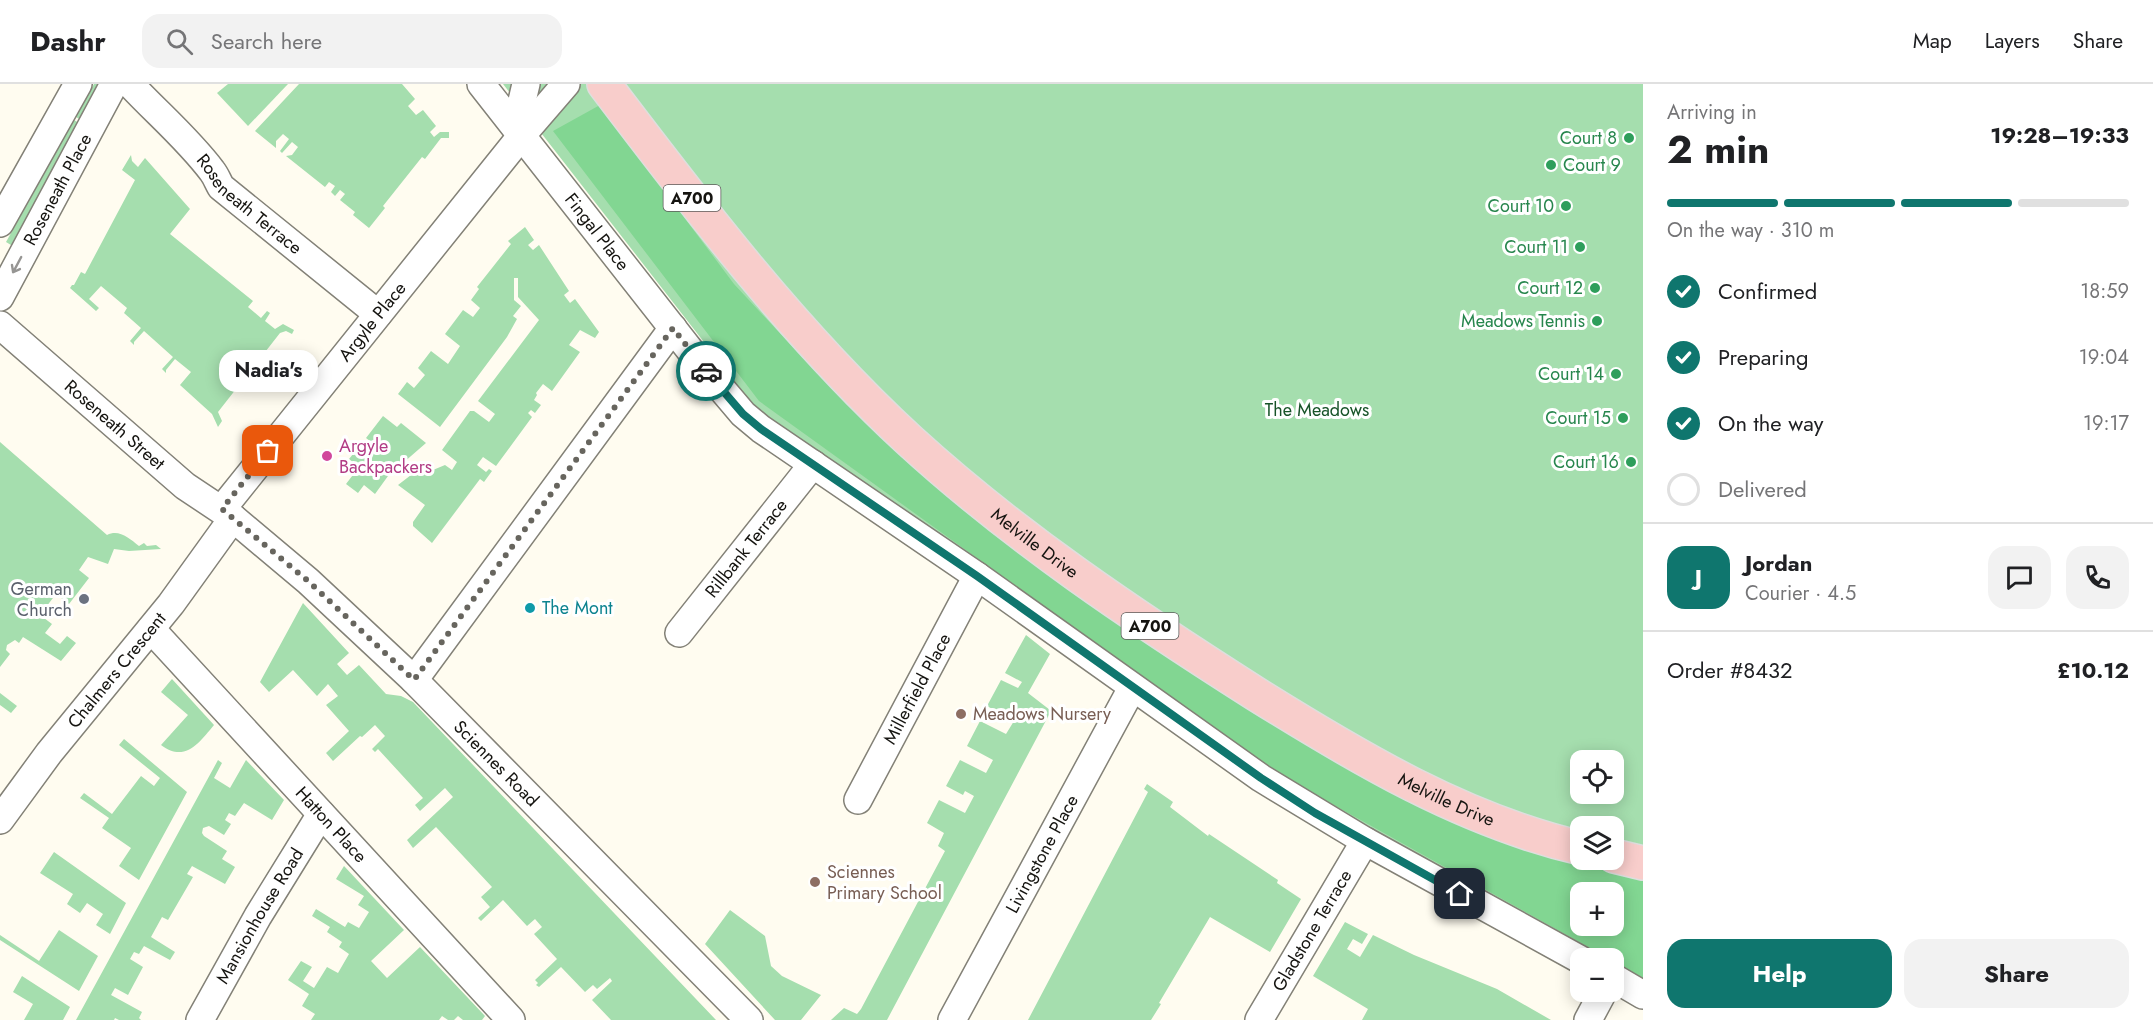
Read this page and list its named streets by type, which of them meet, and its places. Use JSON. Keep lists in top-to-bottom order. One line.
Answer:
{"streets":{"main road":["A700","Melville Drive"],"street":["Roseneath Place","Roseneath Terrace","Fingal Place","Argyle Place","Roseneath Street","Rillbank Terrace","Chalmers Crescent","Millerfield Place","Sciennes Road","Hatton Place","Livingstone Place","Mansionhouse Road","Gladstone Terrace"]},"crossings":[["Roseneath Terrace","Argyle Place"],["Fingal Place","Argyle Place"],["Fingal Place","Rillbank Terrace"],["Fingal Place","Millerfield Place"],["Fingal Place","Livingstone Place"],["Fingal Place","Gladstone Terrace"],["Argyle Place","Roseneath Street"],["Argyle Place","Chalmers Crescent"],["Argyle Place","Sciennes Road"],["Roseneath Street","Chalmers Crescent"],["Roseneath Street","Sciennes Road"],["Chalmers Crescent","Sciennes Road"],["Chalmers Crescent","Hatton Place"],["Hatton Place","Mansionhouse Road"]],"parks":["The Meadows"],"places":["Court 8","Court 9","Court 10","Court 11","Court 12","Meadows Tennis","Court 14","Court 15","Nadia's","Argyle Backpackers","Court 16","German Church","The Mont","Meadows Nursery","Sciennes Primary School"],"page":{"header":"Dashr","search":"Search here","nav":["Map","Layers","Share"],"heading":["2 min","Arriving in","19:28–19:33"],"panel":["Jordan","Courier · 4.5","Order #8432","£10.12"],"bar":"On the way · 310 m","list":[["Confirmed","18:59"],["Preparing","19:04"],["On the way","19:17"],"Delivered"],"bubble":"Nadia's","round":"J","map_buttons":["+","−"],"buttons":["Help","Share"]}}
